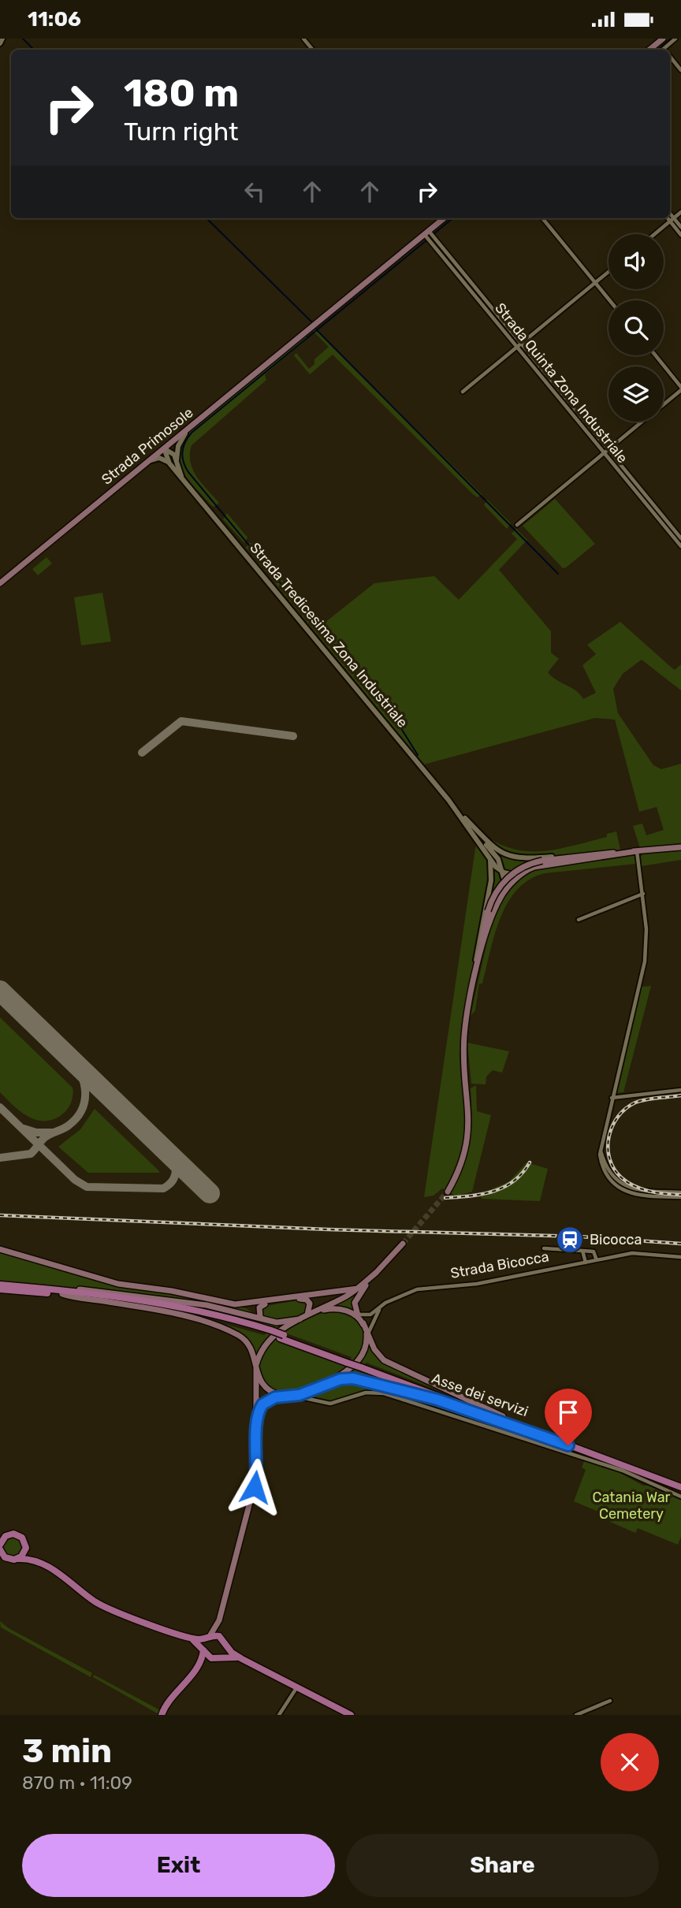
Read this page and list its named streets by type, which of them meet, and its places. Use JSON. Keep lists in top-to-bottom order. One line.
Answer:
{"streets":{"main road":["Strada Primosole","Asse dei servizi"],"street":["Strada Quinta Zona Industriale","Strada Tredicesima Zona Industriale","Strada Bicocca"]},"crossings":[["Strada Quinta Zona Industriale","Strada Primosole"]],"parks":["Catania War Cemetery"],"places":{"station":["Bicocca"]},"page":{"status":"11:06","turn":["180 m","Turn right"],"heading":["3 min","870 m · 11:09"],"buttons":["Exit","Share"]}}
